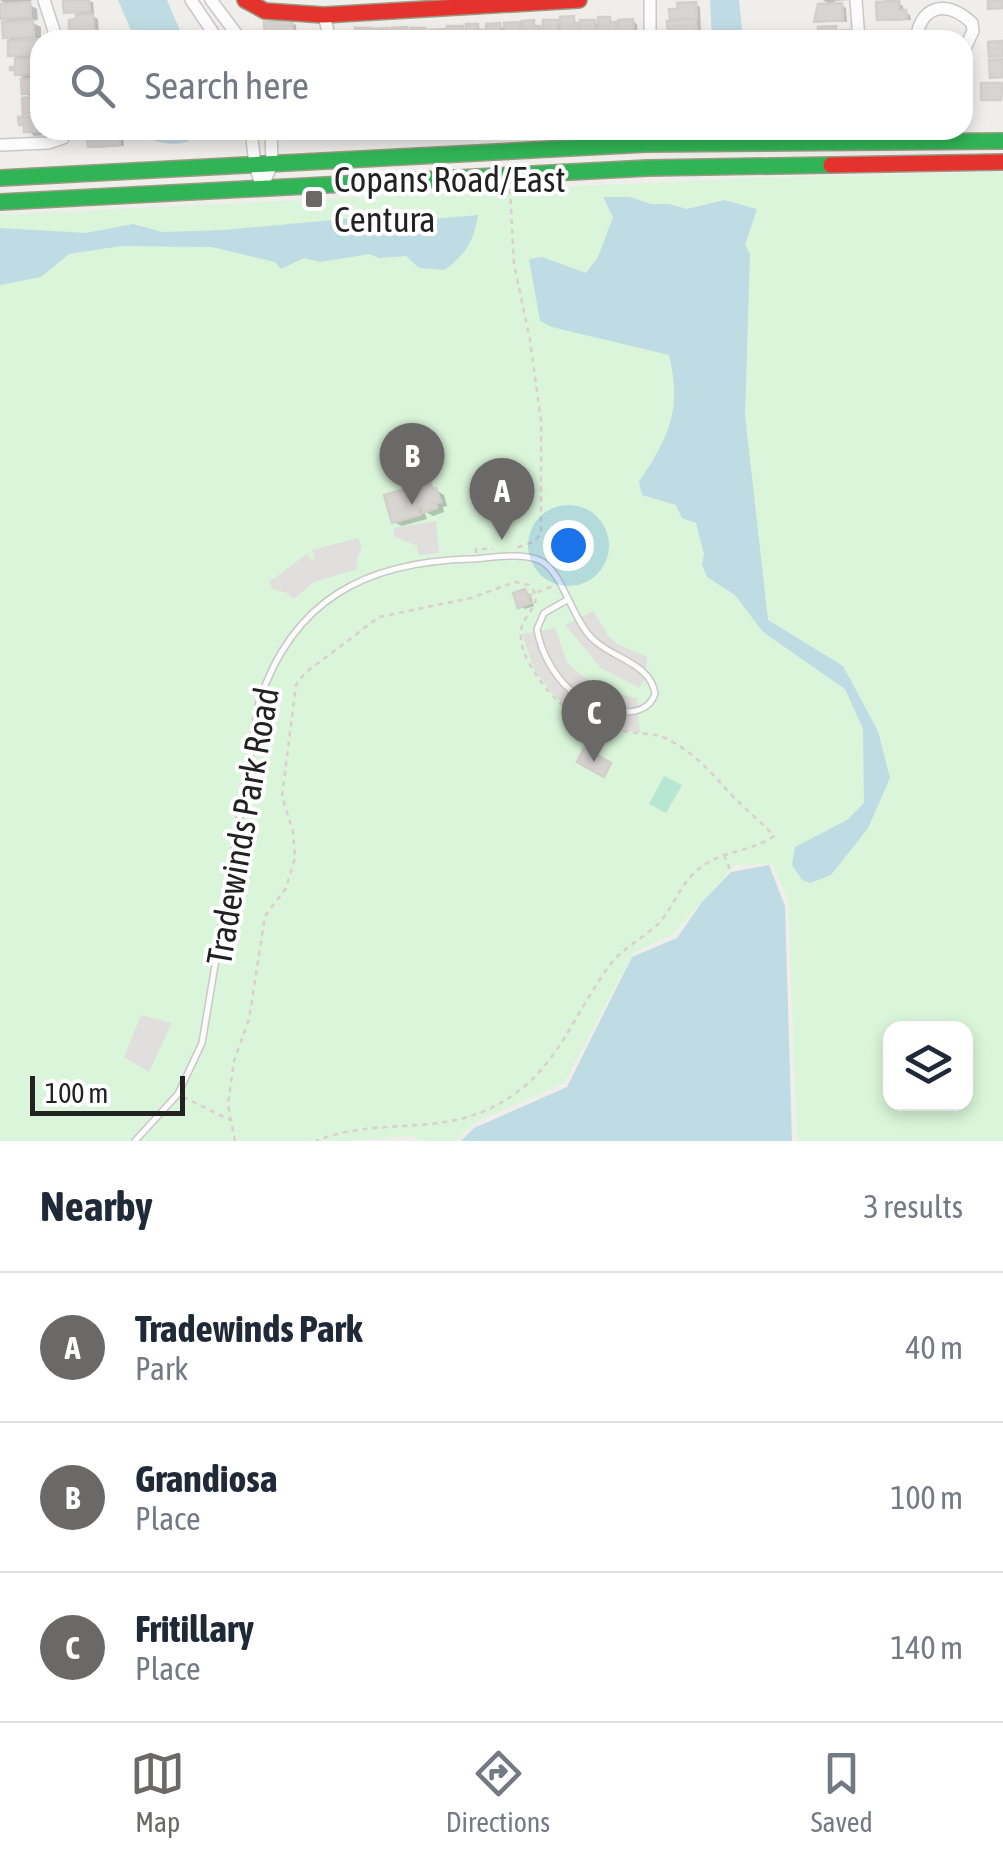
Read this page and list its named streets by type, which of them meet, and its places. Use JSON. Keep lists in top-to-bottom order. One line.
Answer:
{"streets":{"lane":["Tradewinds Park Road"]},"places":{"transit":["Copans Road/East Centura"]},"scale_bar":"100 m","page":{"search":"Search here","pins":["B","A","C"],"scale":"100 m","heading":["Nearby","3 results"],"list":[{"mark":"A","name":"Tradewinds Park","note":"Park","value":"40 m"},{"mark":"B","name":"Grandiosa","note":"Place","value":"100 m"},{"mark":"C","name":"Fritillary","note":"Place","value":"140 m"}],"nav":["Map","Directions","Saved"]}}
